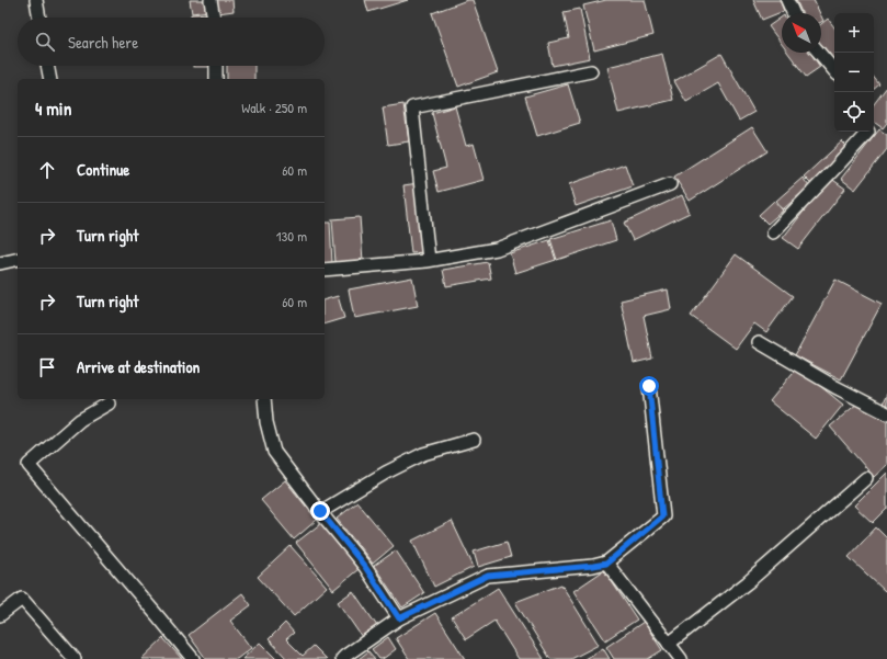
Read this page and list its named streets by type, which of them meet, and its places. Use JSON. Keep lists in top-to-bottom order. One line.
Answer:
{"north":"top left","page":{"map_buttons":["+","−"],"search":"Search here","heading":["4 min","Walk · 250 m"],"list":[["Continue","60 m"],["Turn right","130 m"],["Turn right","60 m"],"Arrive at destination"]}}
